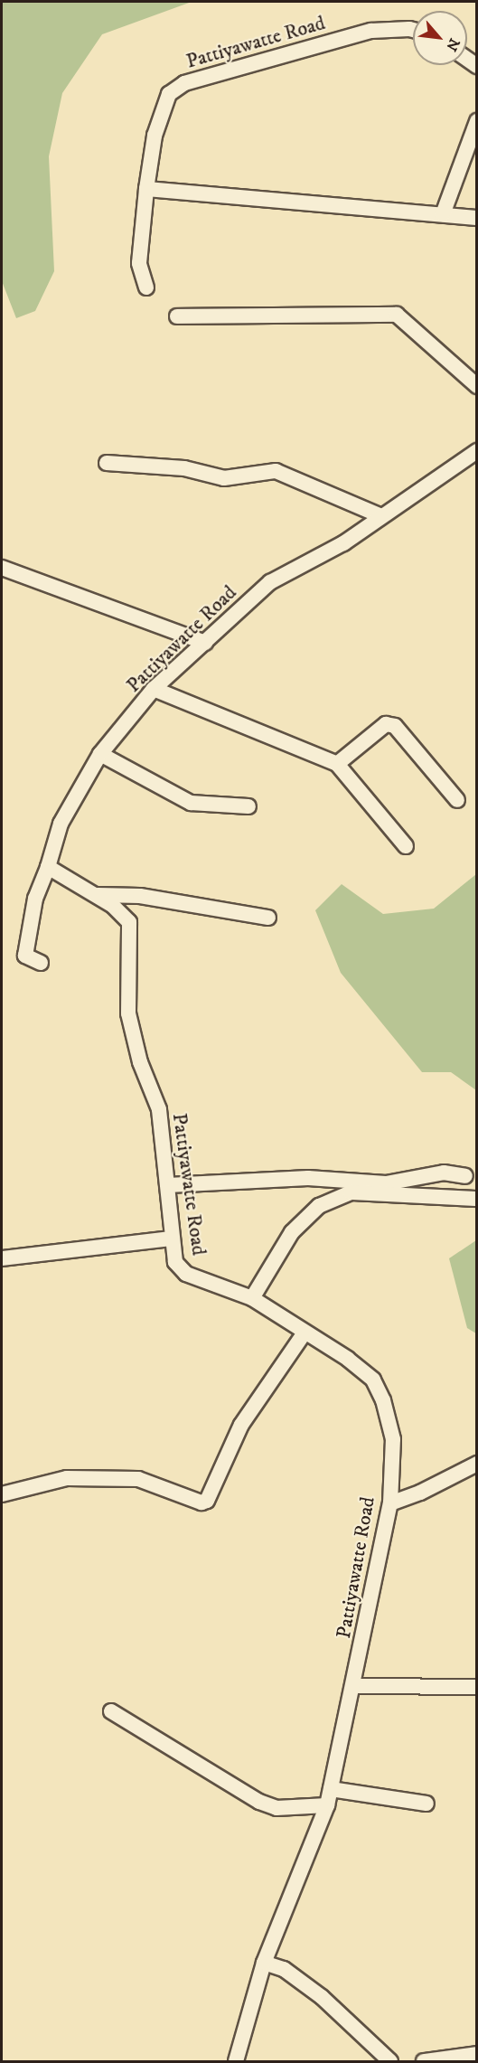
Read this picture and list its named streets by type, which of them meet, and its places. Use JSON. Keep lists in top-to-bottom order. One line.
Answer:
{"streets":{"street":["Pattiyawatte Road"]},"north":"bottom right"}
